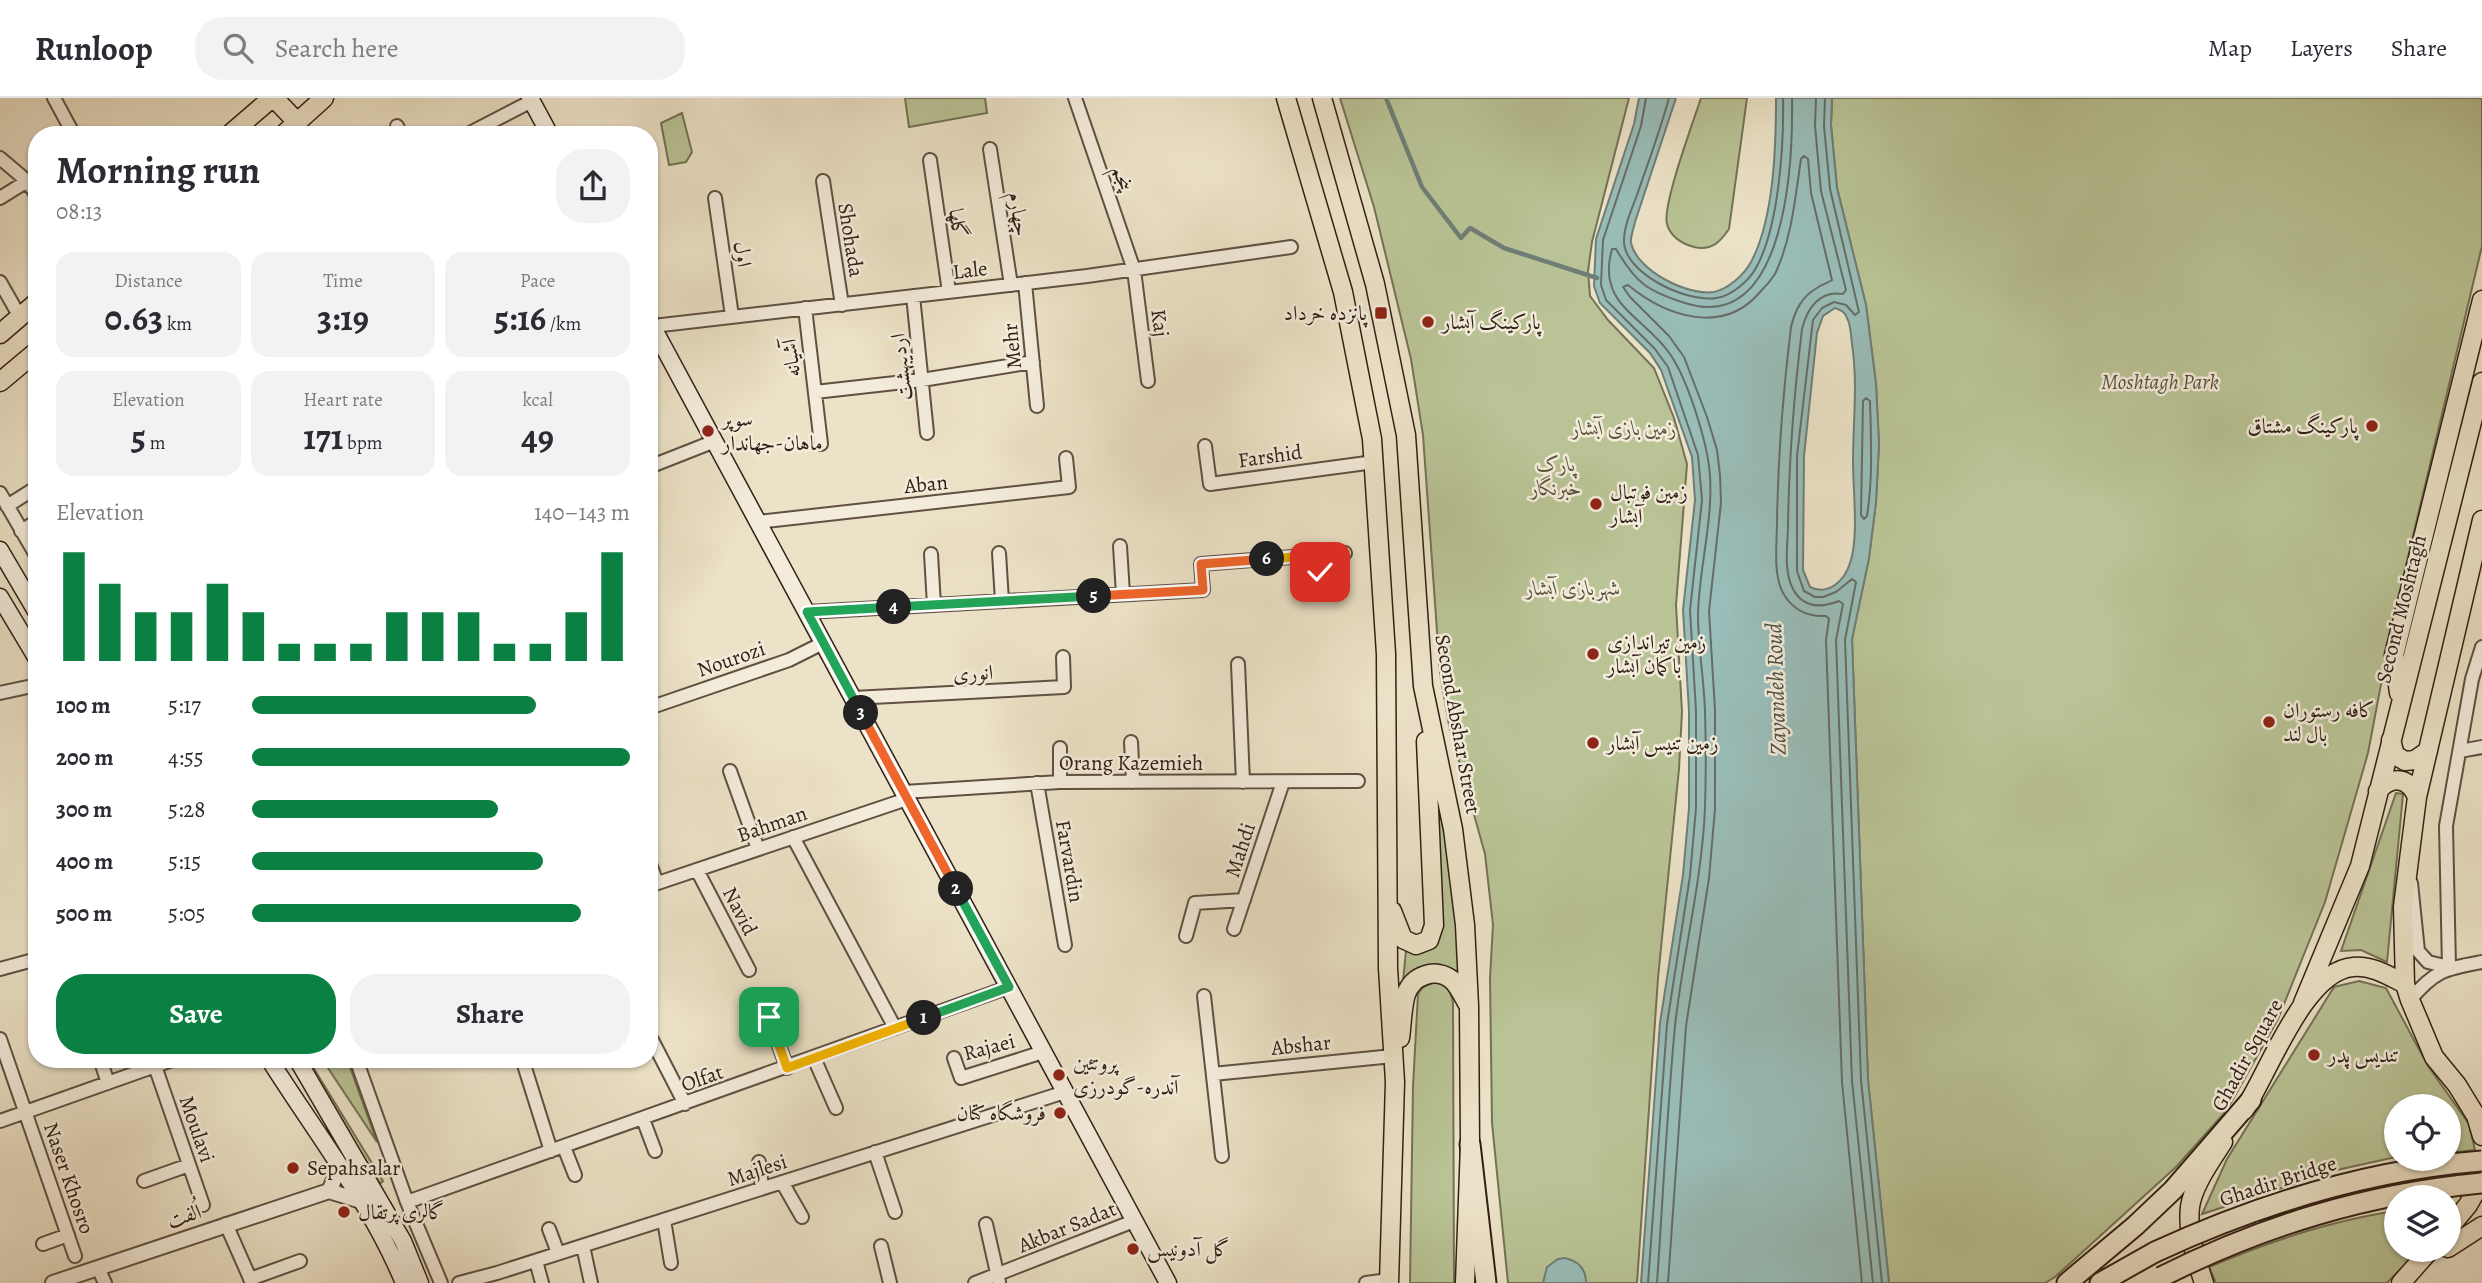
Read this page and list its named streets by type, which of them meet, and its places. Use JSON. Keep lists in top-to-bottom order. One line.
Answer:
{"streets":{"highway":["Ghadir Bridge"],"main road":["Second Moshtagh","Second Abshar Street","Ghadir Square"],"street":["پنجم","چهارم","گلها","Shohada","اول","Lale","Kaj","Mehr","آشیانه","اردیبهشت","Farshid","Aban","Nourozi","انوری","Orang Kazemieh","Bahman","Mahdi","Farvardin","Navid","Abshar","Rajaei","Olfat","Moulavi","Majlesi","Naser Khosro","اُلفت","Akbar Sadat"]},"crossings":[["پنجم","Lale"],["پنجم","Kaj"],["چهارم","Lale"],["گلها","Lale"],["Shohada","Lale"],["اول","Lale"],["Lale","Kaj"],["Lale","Mehr"],["Lale","آشیانه"],["Lale","اردیبهشت"],["Second Moshtagh","Ghadir Square"],["Orang Kazemieh","Bahman"],["Orang Kazemieh","Mahdi"],["Orang Kazemieh","Farvardin"],["Bahman","Navid"]],"water":["Zayandeh Roud"],"parks":["Moshtagh Park","زمین بازی آبشار","پارک خبرنگار","شهربازی آبشار"],"places":{"transit":["پانزده خرداد"],"other":["پارکینگ آبشار","پارکینگ مشتاق","سوپر ماهان-جهاندار","زمین فوتبال آبشار","زمین تیراندازی باکمان آبشار","کافه رستوران بال لند","زمین تنیس آبشار","تندیس پدر","پروتئین آندره-گودرزی","فروشگاه کتان","Sepahsalar","گالری پرتقال","گل آدونیس"]},"page":{"header":"Runloop","search":"Search here","nav":["Map","Layers","Share"],"heading":["Morning run","08:13"],"stats":[["Distance","0.63 km"],["Time","3:19"],["Pace","5:16 /km"],["Elevation","5 m"],["Heart rate","171 bpm"],["kcal","49"]],"chart":["Elevation","140–143 m"],"pins":["6","5","4","3","2","1"],"list":[{"name":"100 m","note":"5:17"},{"name":"200 m","note":"4:55"},{"name":"300 m","note":"5:28"},{"name":"400 m","note":"5:15"},{"name":"500 m","note":"5:05"}],"buttons":["Save","Share"]}}
